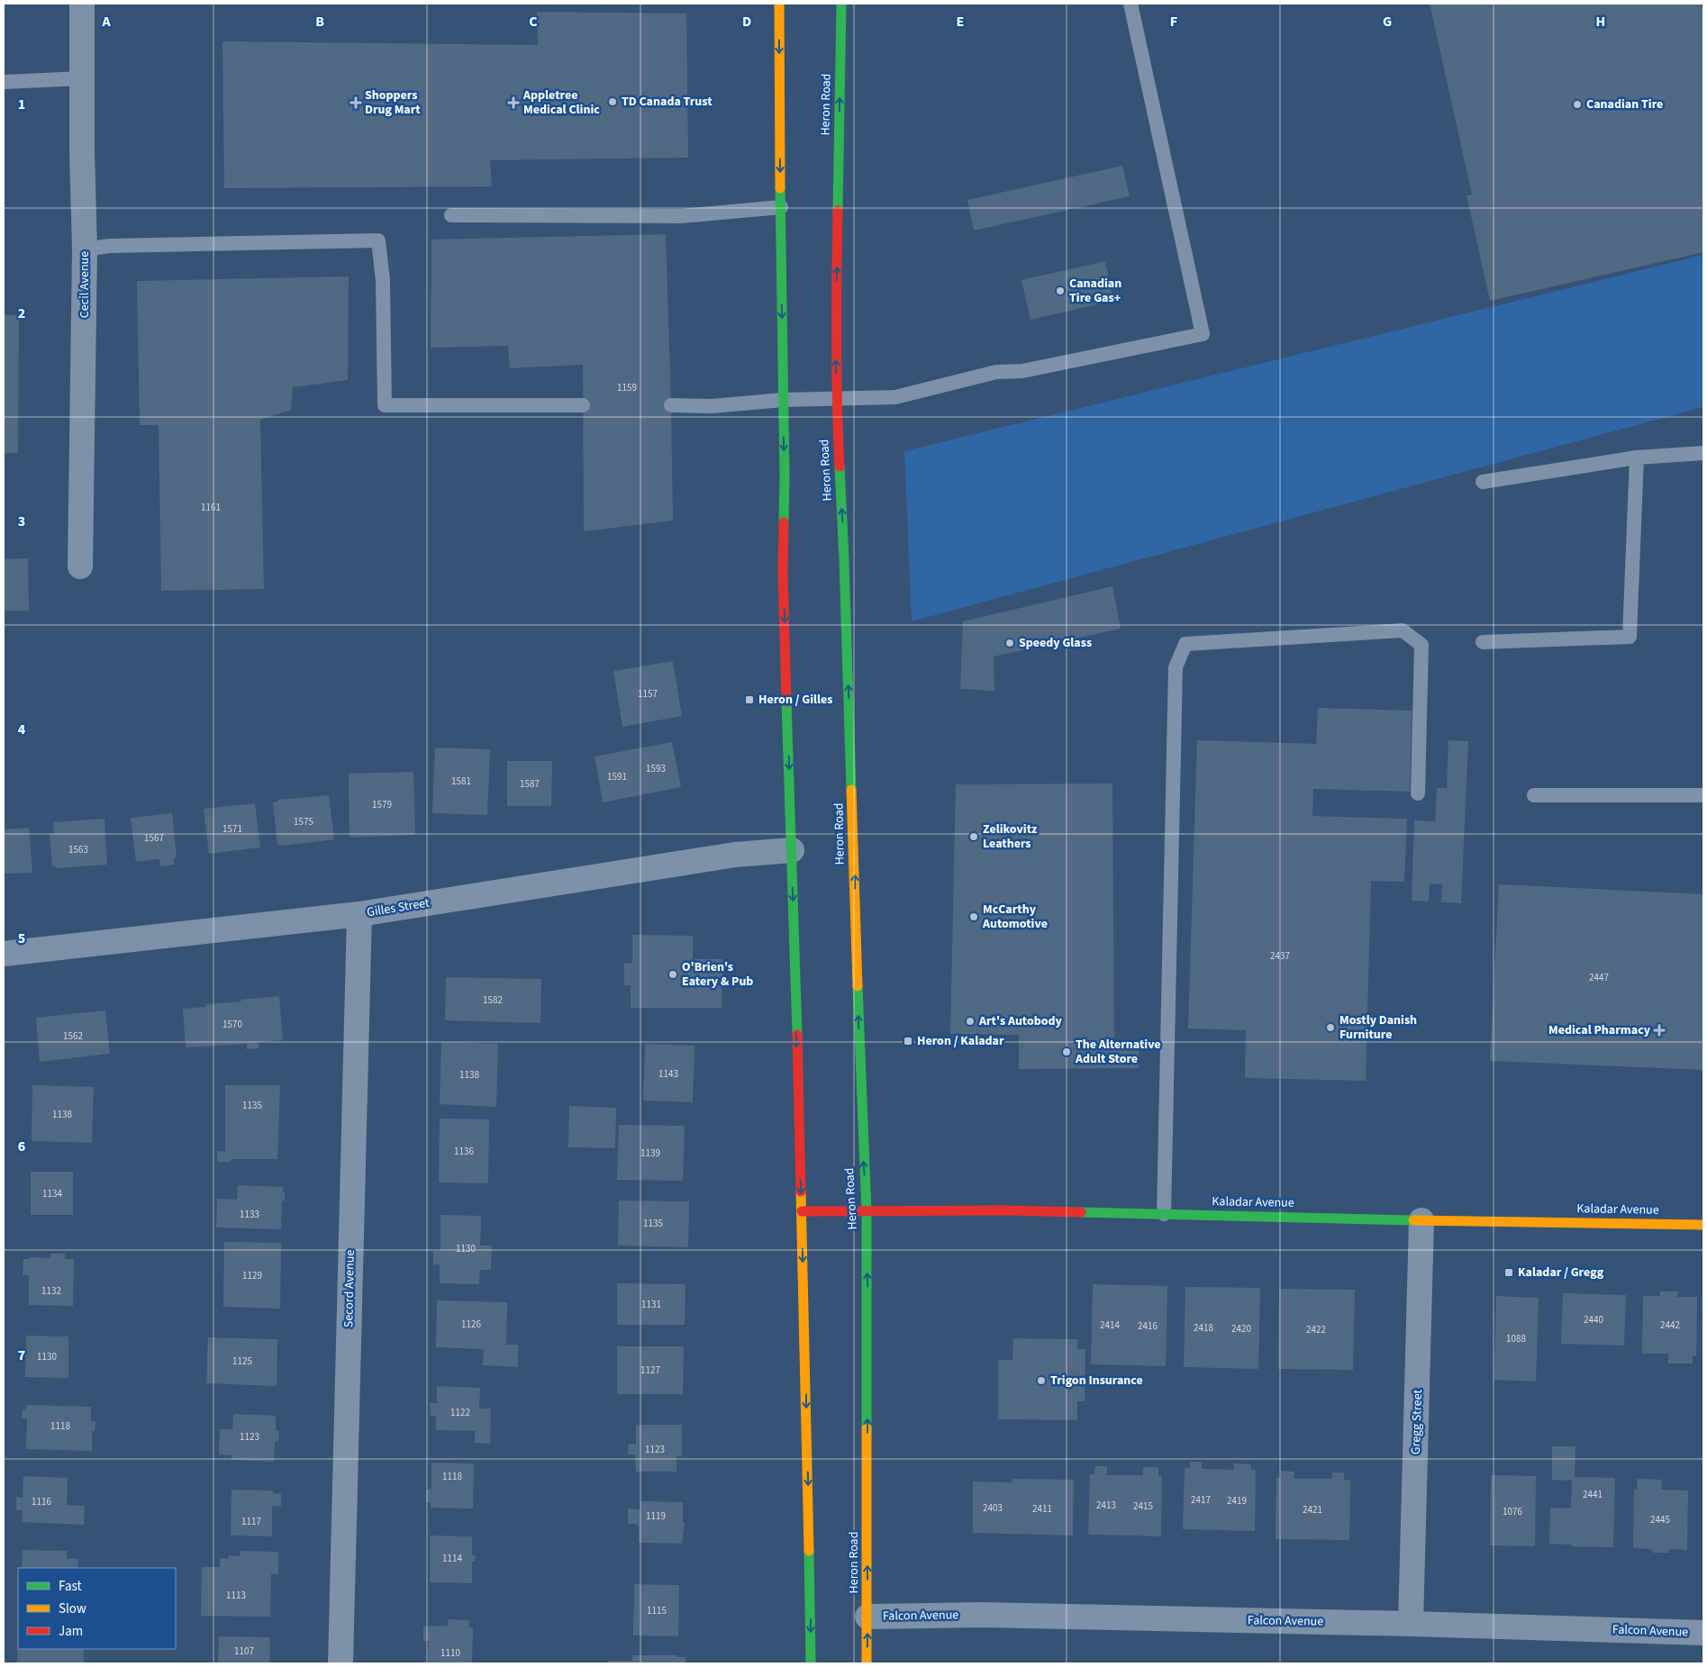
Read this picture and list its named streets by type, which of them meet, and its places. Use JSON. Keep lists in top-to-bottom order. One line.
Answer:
{"streets":{"main road":["Heron Road","Kaladar Avenue"],"street":["Cecil Avenue","Gilles Street","Secord Avenue","Gregg Street","Falcon Avenue"]},"crossings":[["Heron Road","Kaladar Avenue"],["Heron Road","Falcon Avenue"],["Gilles Street","Secord Avenue"],["Kaladar Avenue","Gregg Street"],["Gregg Street","Falcon Avenue"]],"places":{"other":["TD Canada Trust","Canadian Tire","Canadian Tire Gas+","Speedy Glass","Zelikovitz Leathers","McCarthy Automotive","O'Brien's Eatery & Pub","Art's Autobody","Mostly Danish Furniture","The Alternative Adult Store","Trigon Insurance"],"health":["Shoppers Drug Mart","Appletree Medical Clinic","Medical Pharmacy"],"transit":["Heron / Gilles","Heron / Kaladar","Kaladar / Gregg"]},"house_numbers":["1159","1161","1157","1593","1591","1581","1587","1579","1575","1571","1567","1563","2437","2447","1582","1570","1562","1143","1138","1135","1138","1136","1139","1134","1133","1135","1130","1129","1132","1131","2440","1126","2414","2442","2416","2418","2420","2422","1088","1130","1125","1127","1122","1118","1123","1123","1118","2441","2417","2419","1116","2413","2415","2403","2411","2421","1076","1119","2445","1117","1114","1113","1115","1107","1110"],"legend":["Fast","Slow","Jam"],"grid":{"columns":["A","B","C","D","E","F","G","H"],"rows":["1","2","3","4","5","6","7"]}}
